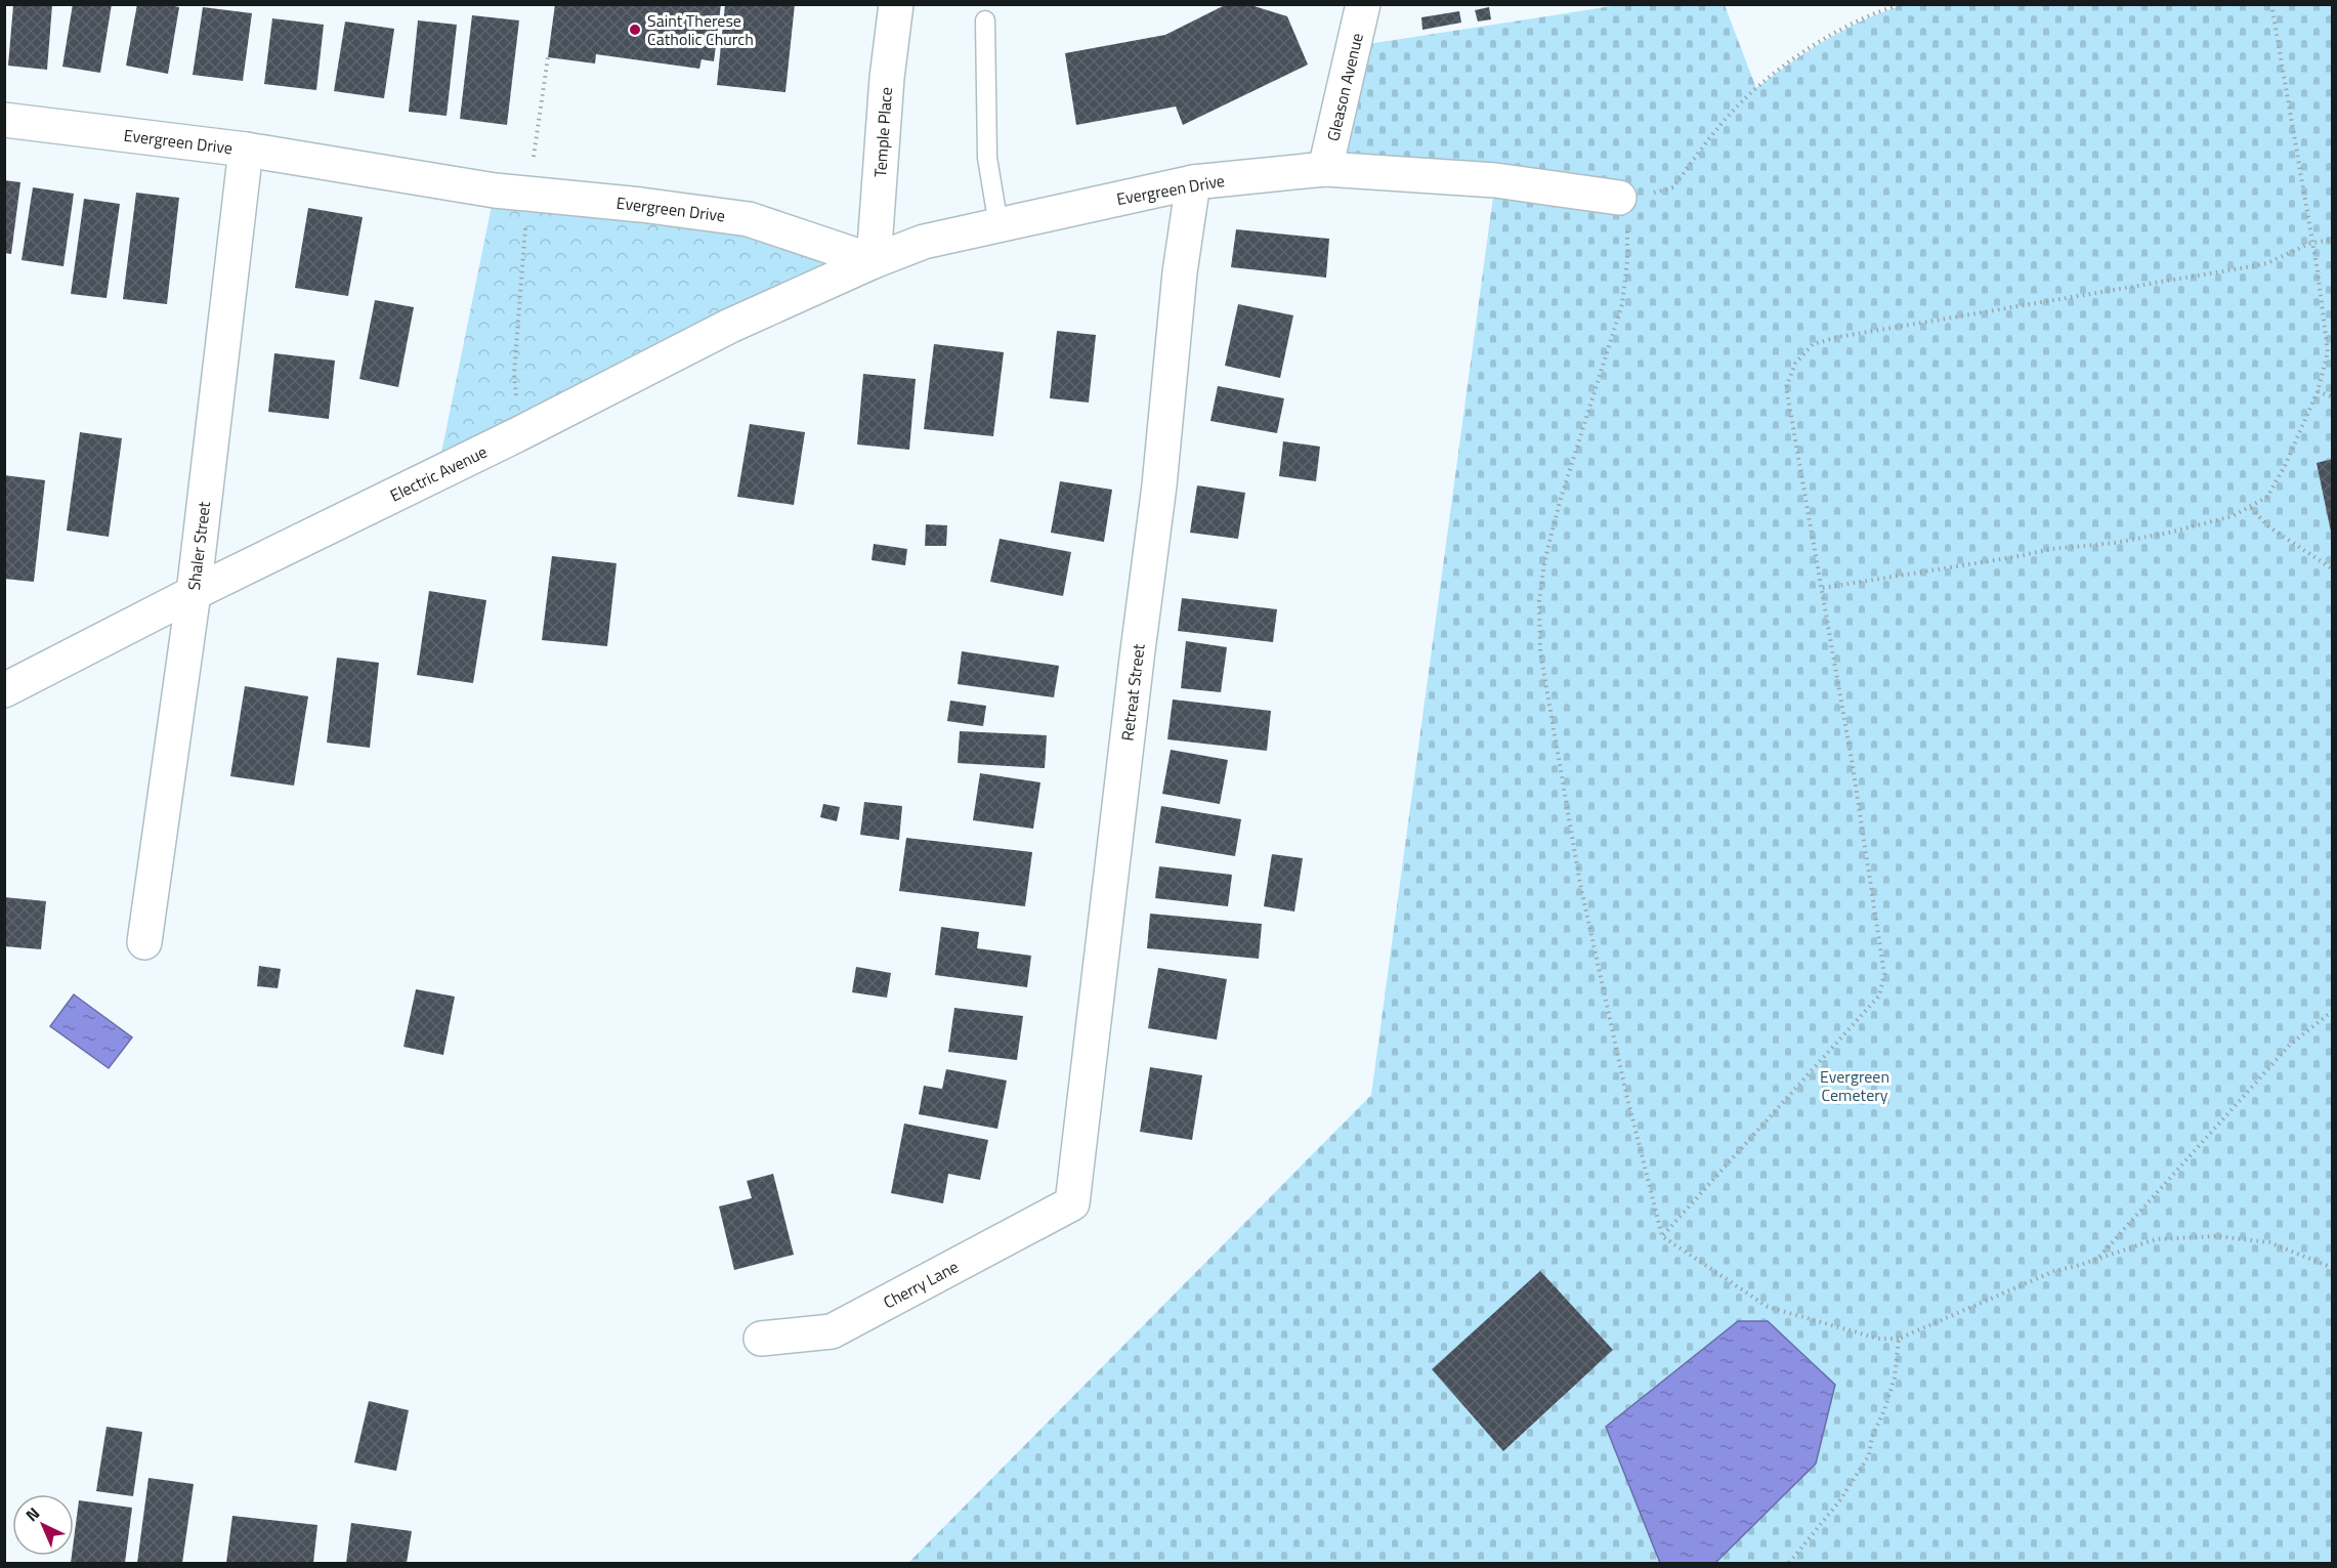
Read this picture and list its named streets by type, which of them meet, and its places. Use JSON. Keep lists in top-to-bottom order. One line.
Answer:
{"streets":{"street":["Gleason Avenue","Temple Place","Evergreen Drive","Electric Avenue","Shaler Street","Retreat Street","Cherry Lane"]},"crossings":[["Gleason Avenue","Evergreen Drive"],["Temple Place","Evergreen Drive"],["Temple Place","Electric Avenue"],["Evergreen Drive","Electric Avenue"],["Evergreen Drive","Shaler Street"],["Evergreen Drive","Retreat Street"],["Electric Avenue","Shaler Street"],["Retreat Street","Cherry Lane"]],"parks":["Evergreen Cemetery"],"places":["Saint Therese Catholic Church"],"north":"top left"}
